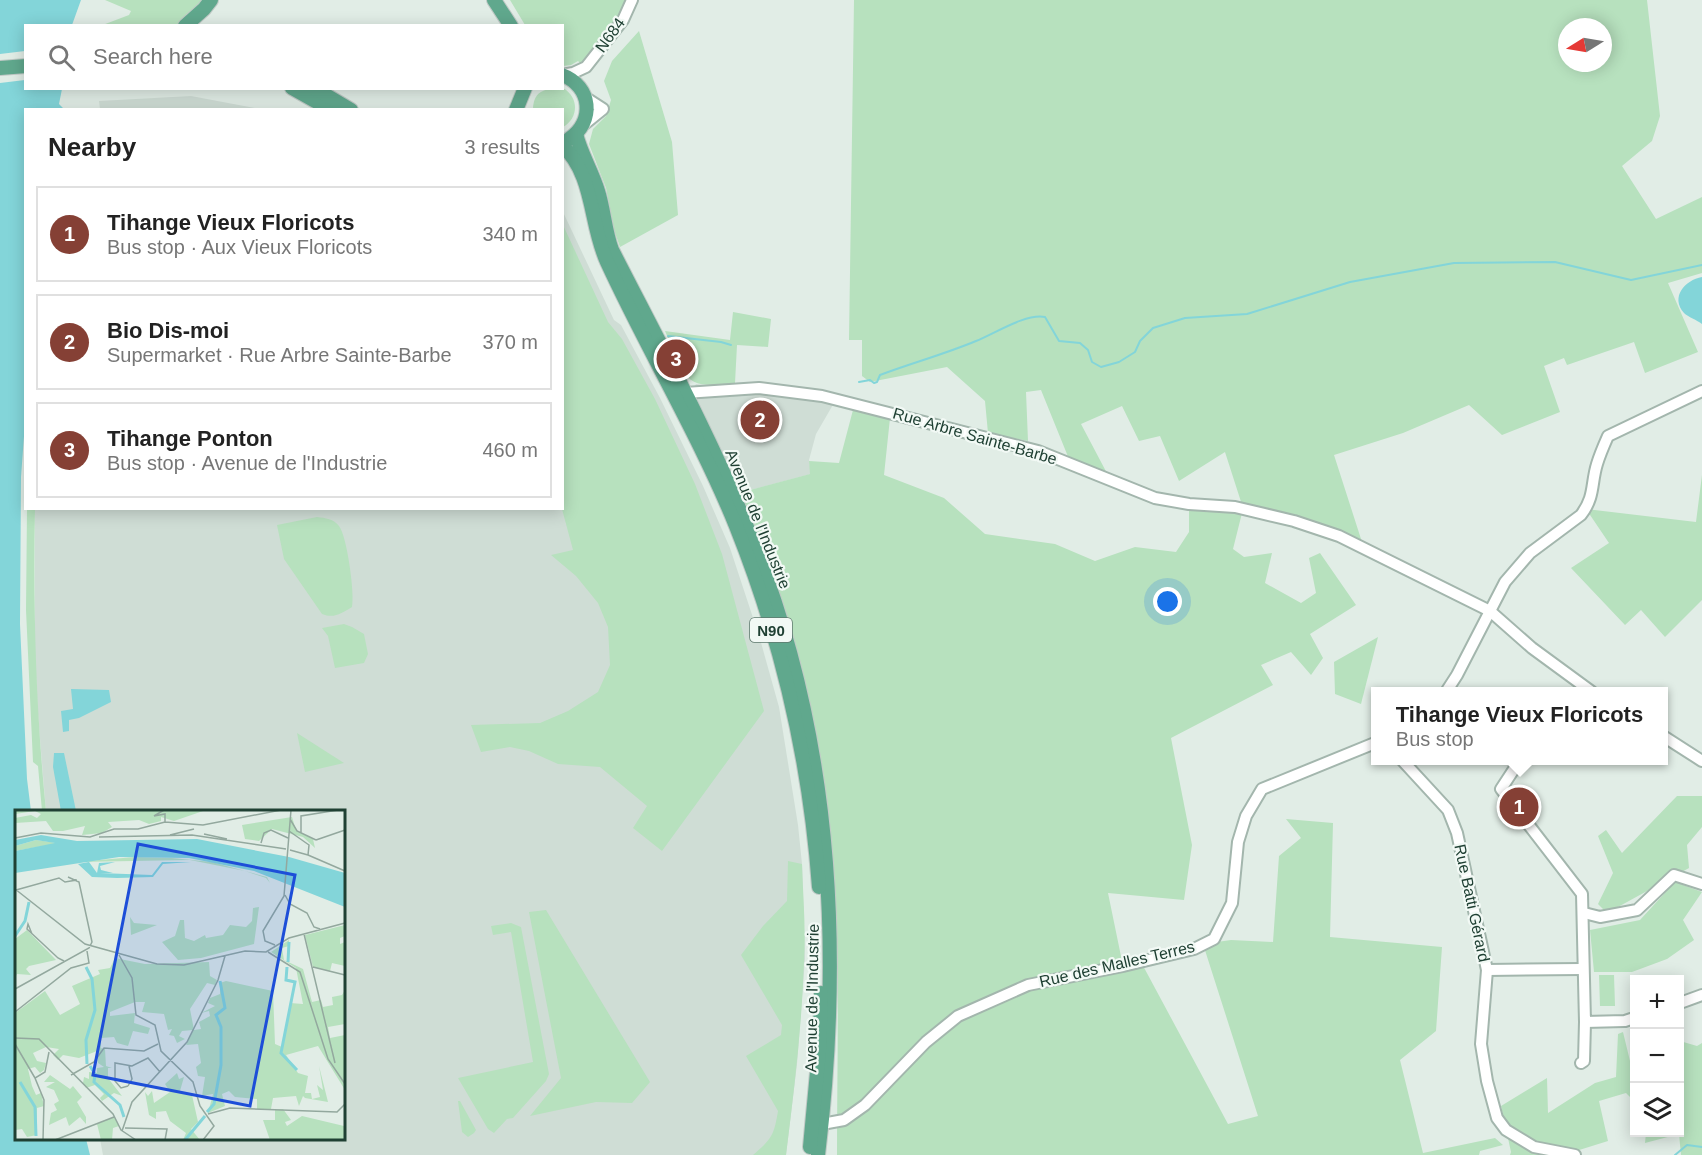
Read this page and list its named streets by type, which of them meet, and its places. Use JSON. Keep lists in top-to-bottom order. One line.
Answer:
{"streets":{"main road":["Avenue de l'Industrie","N90"],"street":["N684","Rue Arbre Sainte-Barbe","Rue Batti Gérard","Rue des Malles Terres"]},"crossings":[["N684","N90"],["Rue Arbre Sainte-Barbe","Avenue de l'Industrie"],["Avenue de l'Industrie","N90"],["Avenue de l'Industrie","Rue des Malles Terres"]],"north":"left","page":{"search":"Search here","heading":["Nearby","3 results"],"list":[{"mark":"1","name":"Tihange Vieux Floricots","note":"Bus stop · Aux Vieux Floricots","value":"340 m"},{"mark":"2","name":"Bio Dis-moi","note":"Supermarket · Rue Arbre Sainte-Barbe","value":"370 m"},{"mark":"3","name":"Tihange Ponton","note":"Bus stop · Avenue de l'Industrie","value":"460 m"}],"pins":["3","2","1"],"popup":["Tihange Vieux Floricots","Bus stop"],"map_buttons":["+","−"]}}
